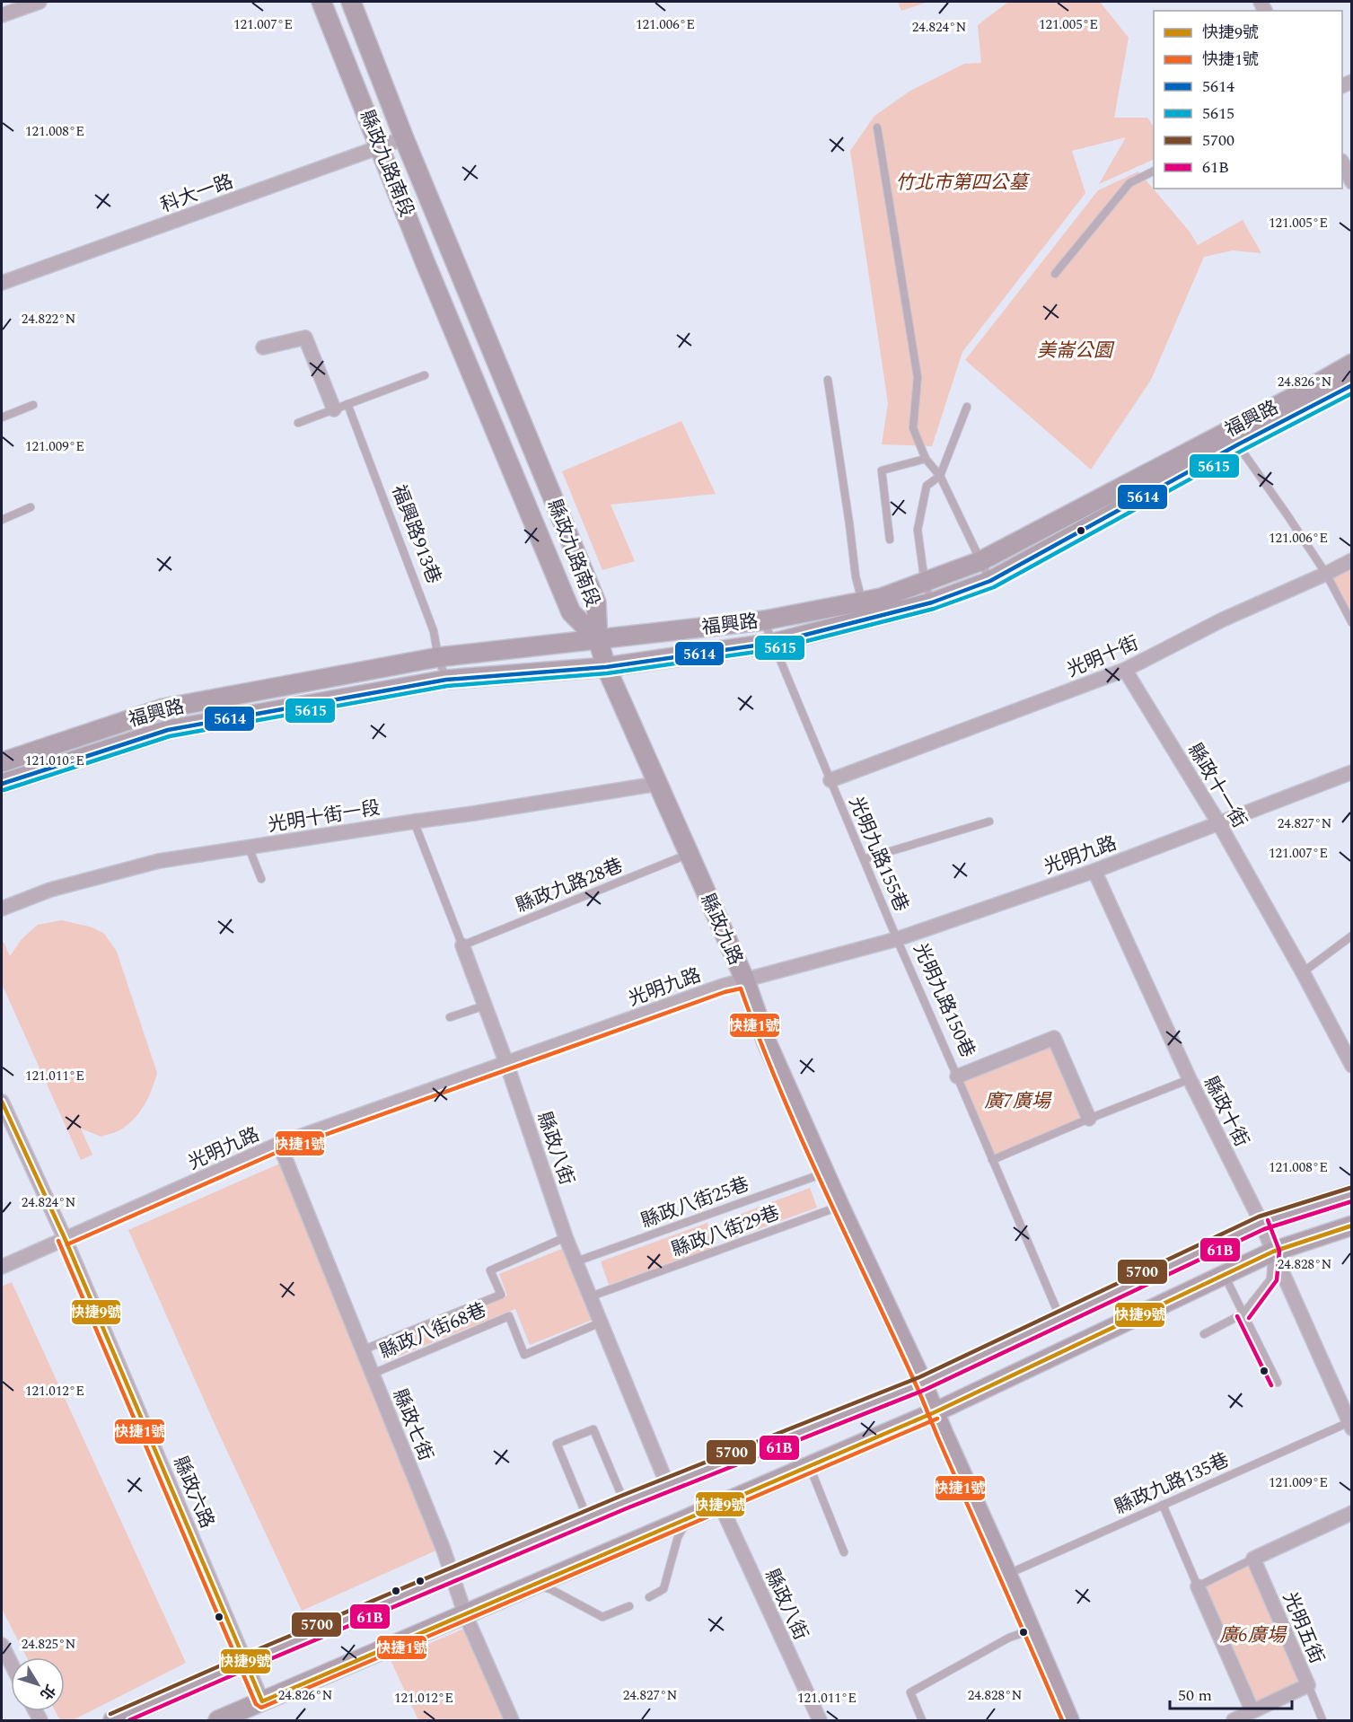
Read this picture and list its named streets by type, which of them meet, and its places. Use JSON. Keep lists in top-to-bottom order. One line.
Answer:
{"streets":{"street":["縣政九路南段","科大一路","福興路","光明十街","縣政十一街","光明十街一段","光明九路","縣政九路","光明九路150巷","縣政十街","縣政八街","縣政七街","縣政六路","光明五街"],"lane":["福興路913巷","光明九路155巷","縣政九路28巷","縣政八街25巷","縣政八街29巷","縣政八街68巷","縣政九路135巷"]},"crossings":[["縣政九路南段","科大一路"],["縣政九路南段","福興路"],["縣政九路南段","縣政九路"],["福興路","福興路913巷"],["福興路","光明九路155巷"],["福興路","縣政九路"],["光明十街","縣政十一街"],["光明十街","光明九路155巷"],["縣政十一街","光明九路"],["光明十街一段","縣政九路"],["光明十街一段","縣政八街"],["光明九路155巷","光明九路"],["光明九路155巷","光明九路150巷"],["光明九路","縣政九路"],["光明九路","光明九路150巷"],["光明九路","縣政十街"],["光明九路","縣政八街"],["光明九路","縣政七街"],["光明九路","縣政六路"],["縣政九路28巷","縣政九路"],["縣政九路28巷","縣政八街"],["縣政九路","縣政八街25巷"],["縣政九路","縣政八街29巷"],["縣政九路","縣政九路135巷"],["縣政十街","縣政九路135巷"],["縣政八街","縣政八街25巷"],["縣政八街","縣政八街29巷"],["縣政八街","縣政八街68巷"],["縣政八街68巷","縣政七街"]],"parks":["竹北市第四公墓","美崙公園","廣7廣場","廣6廣場"],"lines":["transit line 5614","transit line 5615","transit line 快捷1號","transit line 快捷9號","transit line 5700","transit line 61B"],"legend":["快捷9號","快捷1號","5614","5615","5700","61B"],"scale_bar":"50 m","north":"bottom right","coordinates":["121.007°E","121.006°E","121.005°E","24.824°N","121.008°E","24.822°N","24.826°N","121.009°E","121.010°E","24.827°N","121.011°E","24.828°N","121.012°E","24.825°N"]}
